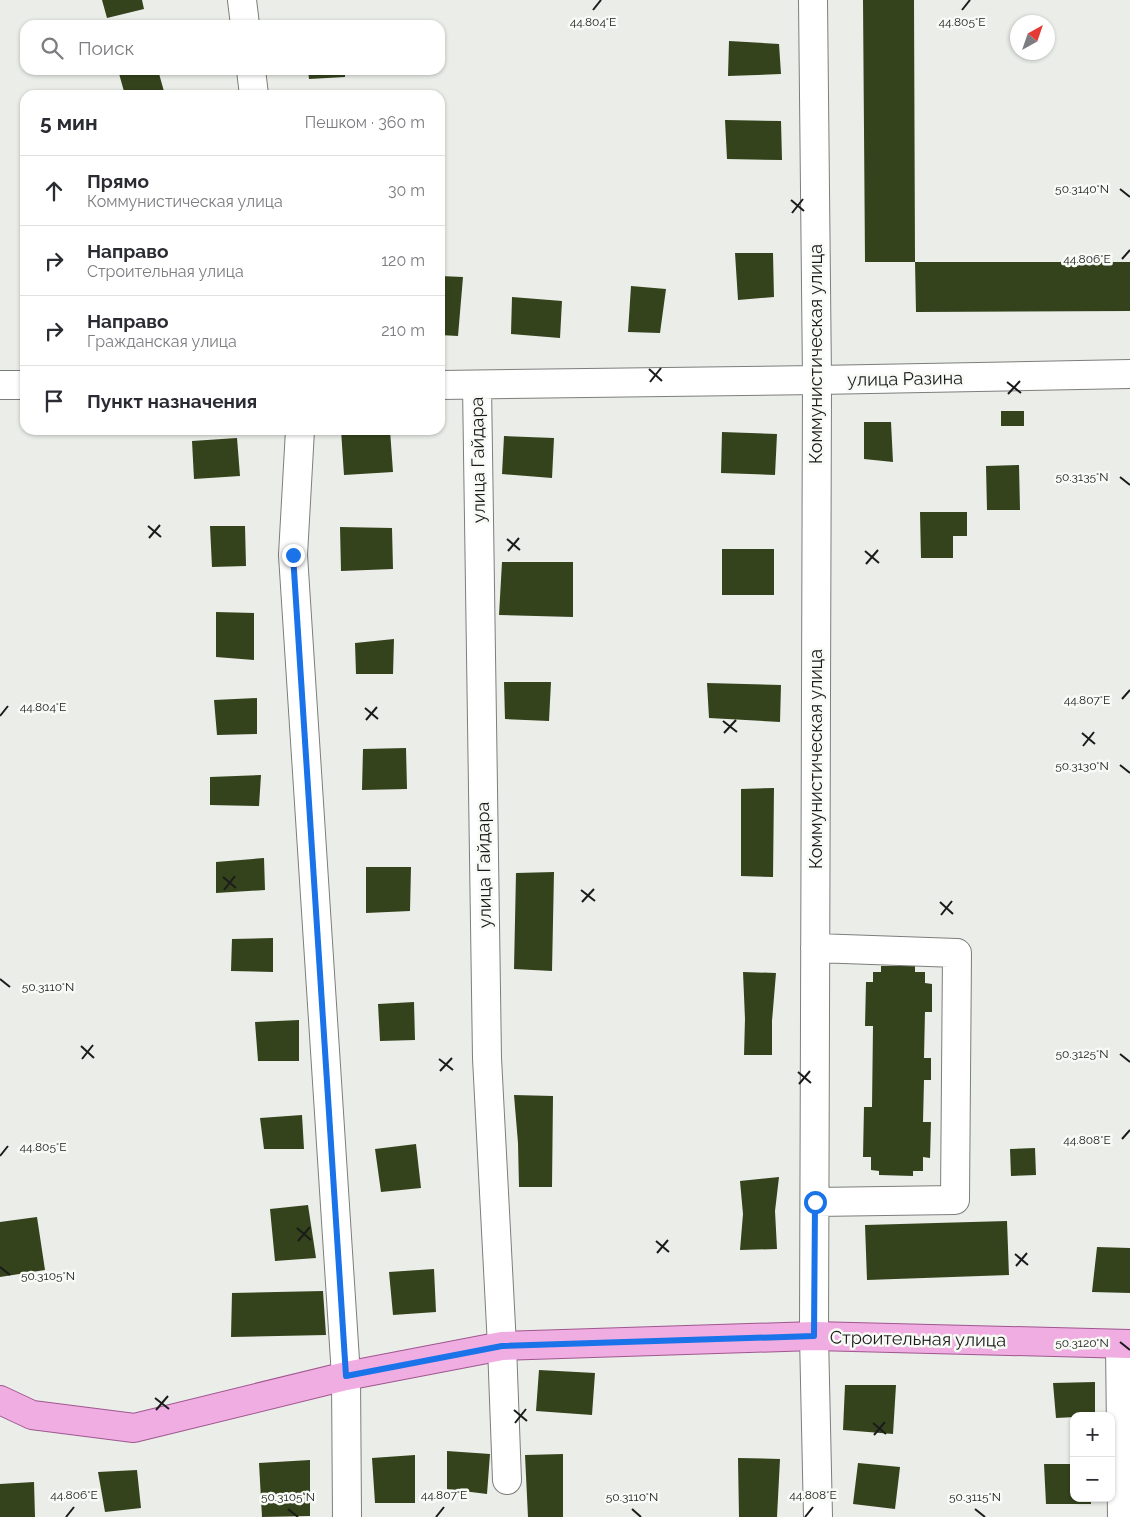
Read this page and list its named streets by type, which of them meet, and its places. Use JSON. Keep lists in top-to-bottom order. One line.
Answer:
{"streets":{"main road":["Строительная улица"],"street":["Коммунистическая улица","улица Разина","улица Гайдара"]},"crossings":[["Коммунистическая улица","улица Разина"],["Коммунистическая улица","Строительная улица"],["улица Разина","улица Гайдара"],["улица Гайдара","Строительная улица"]],"north":"top right","page":{"search":"Поиск","heading":["5 мин","Пешком · 360 m"],"list":[["Прямо","Коммунистическая улица","30 m"],["Направо","Строительная улица","120 m"],["Направо","Гражданская улица","210 m"],"Пункт назначения"],"map_buttons":["+","−"]},"coordinates":["44.804°E","44.805°E","50.3140°N","44.806°E","50.3135°N","44.807°E","50.3130°N","50.3110°N","50.3125°N","44.808°E","50.3105°N","50.3120°N","50.3115°N"]}
